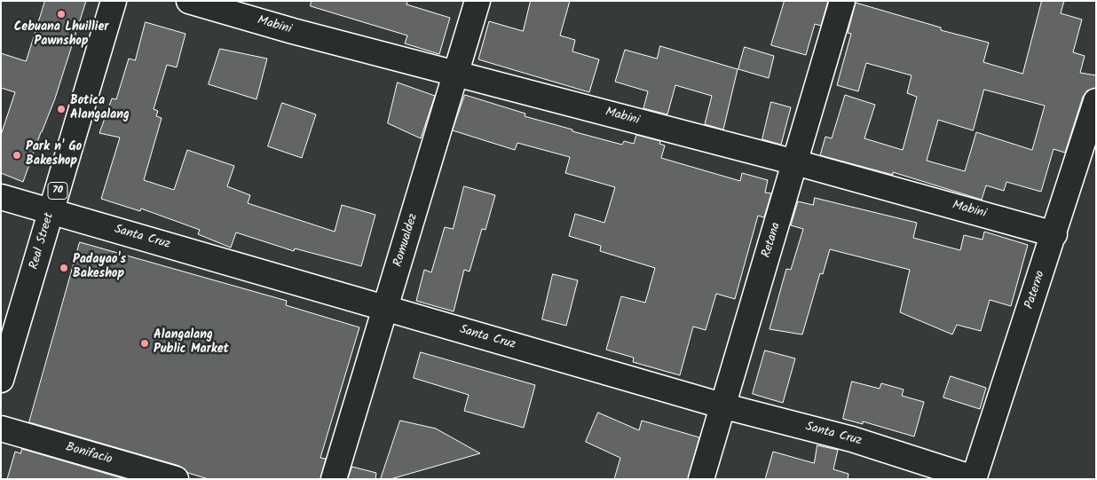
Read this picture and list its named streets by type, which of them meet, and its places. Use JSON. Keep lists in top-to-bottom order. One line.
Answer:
{"streets":{"main road":["Mabini","70","Santa Cruz","Romualdez","Retana","Real Street","Paterno","Bonifacio"]},"crossings":[["Mabini","Romualdez"],["Mabini","Retana"],["Mabini","Paterno"],["Santa Cruz","Romualdez"],["Santa Cruz","Retana"],["Santa Cruz","Real Street"],["Santa Cruz","Paterno"]],"places":["Cebuana Lhuillier Pawnshop","Botica Alangalang","Park n' Go Bakeshop","Padayao's Bakeshop","Alangalang Public Market"]}
